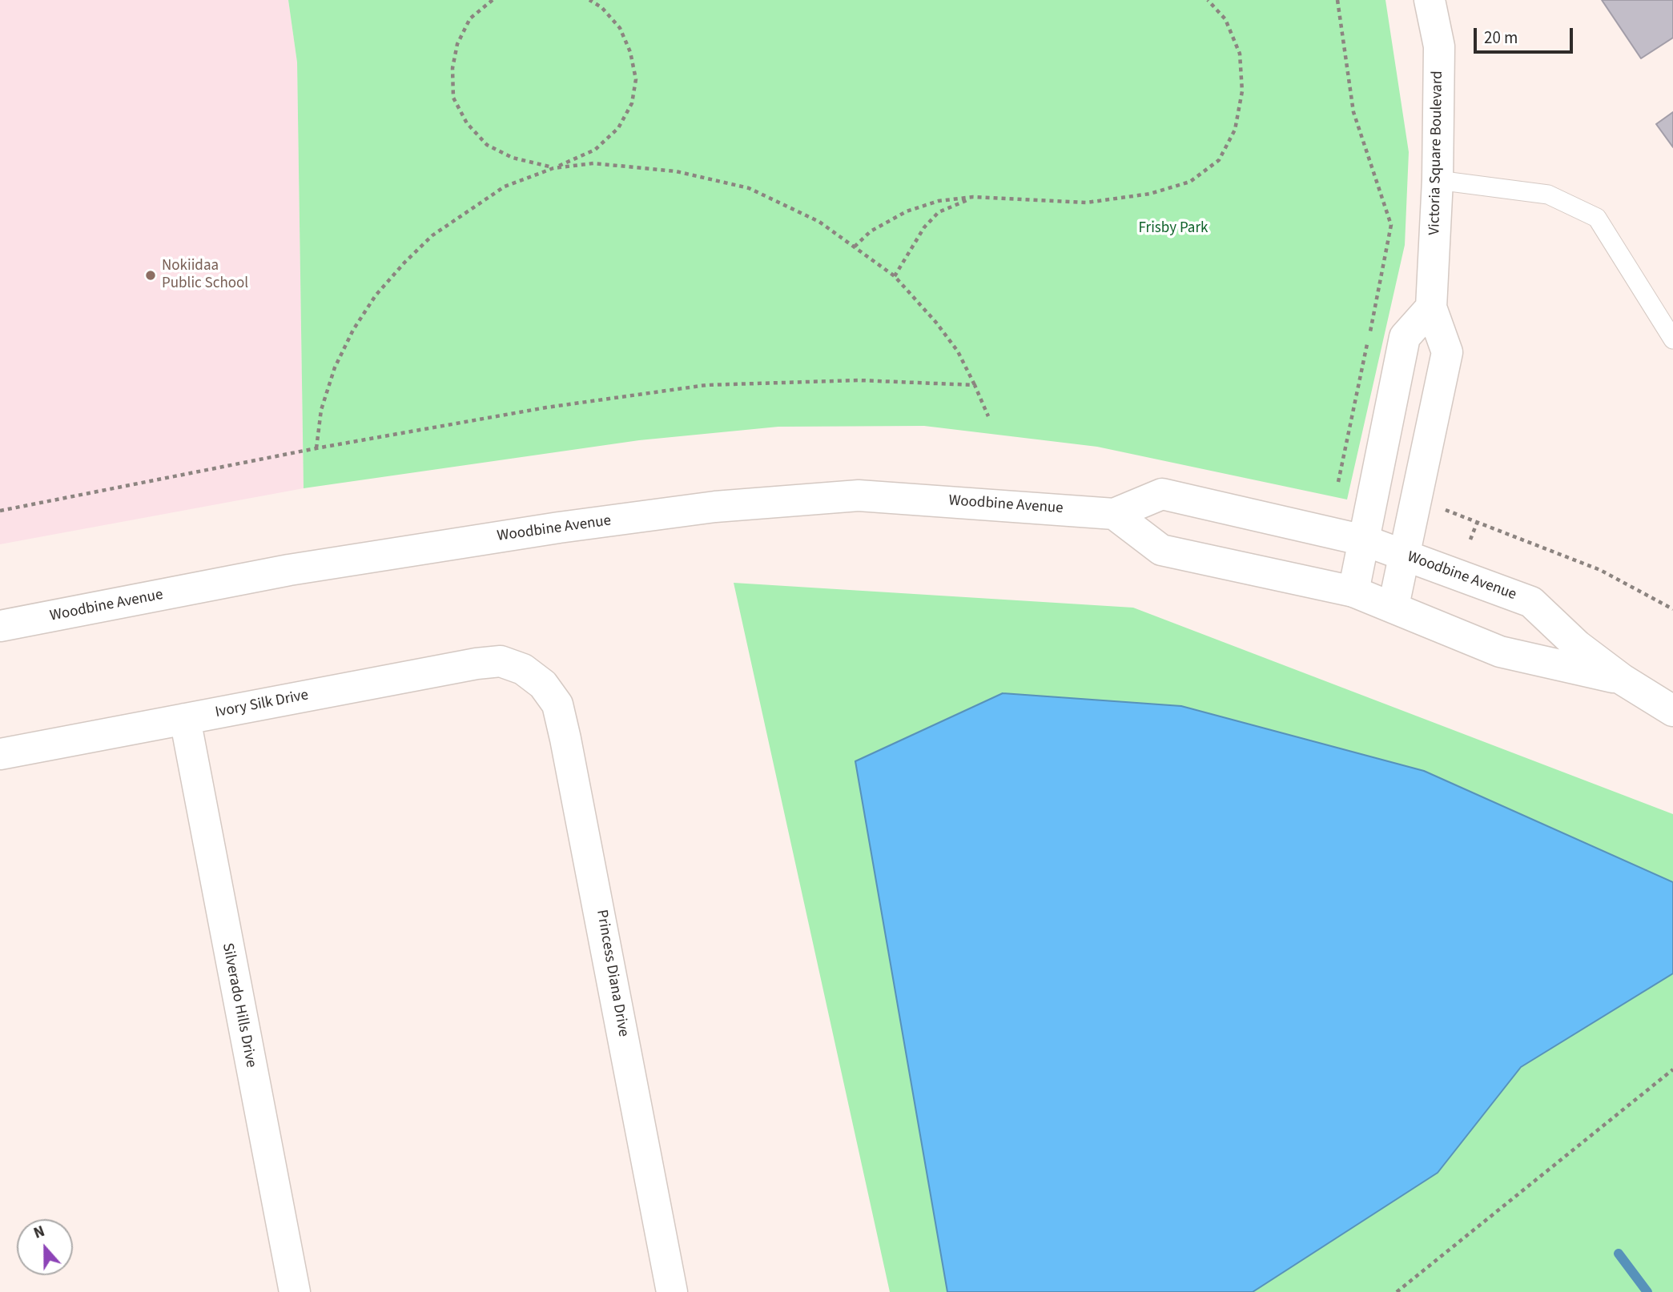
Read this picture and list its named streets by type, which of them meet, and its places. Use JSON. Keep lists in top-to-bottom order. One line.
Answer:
{"streets":{"street":["Victoria Square Boulevard","Woodbine Avenue","Ivory Silk Drive","Princess Diana Drive","Silverado Hills Drive"]},"crossings":[["Victoria Square Boulevard","Woodbine Avenue"],["Ivory Silk Drive","Princess Diana Drive"],["Ivory Silk Drive","Silverado Hills Drive"]],"parks":["Frisby Park"],"places":["Nokiidaa Public School"],"scale_bar":"20 m","north":"top"}
